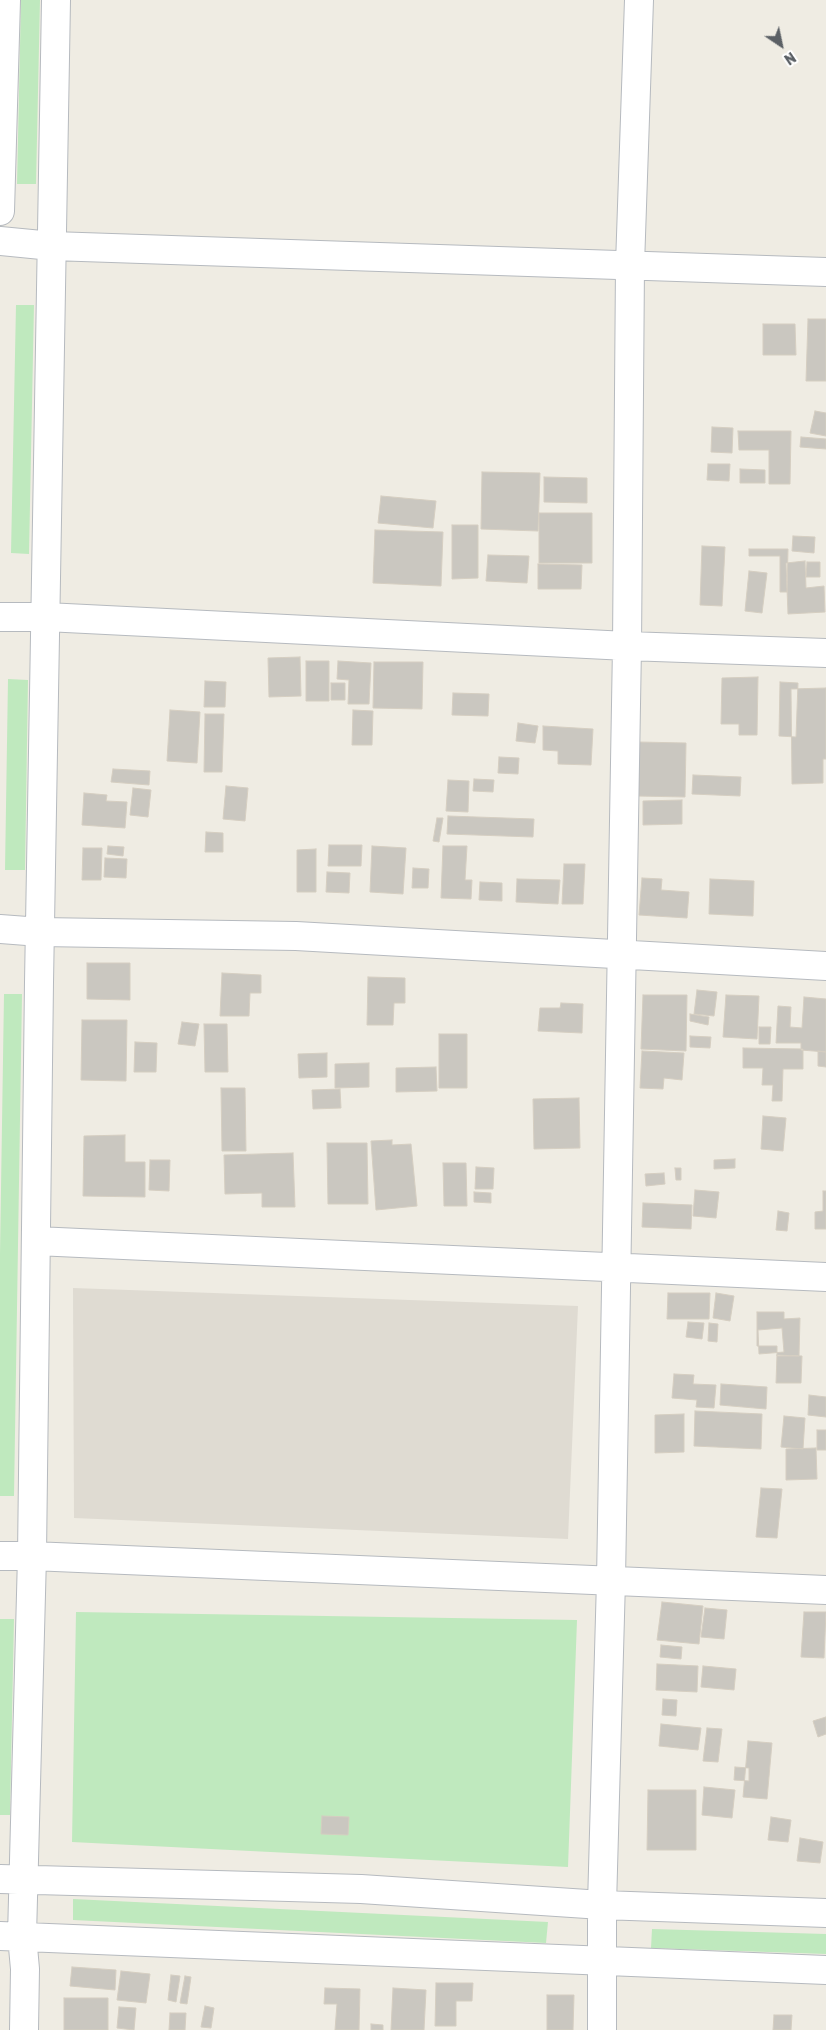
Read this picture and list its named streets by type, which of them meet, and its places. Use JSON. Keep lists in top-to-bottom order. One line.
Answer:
{"north":"bottom right"}
